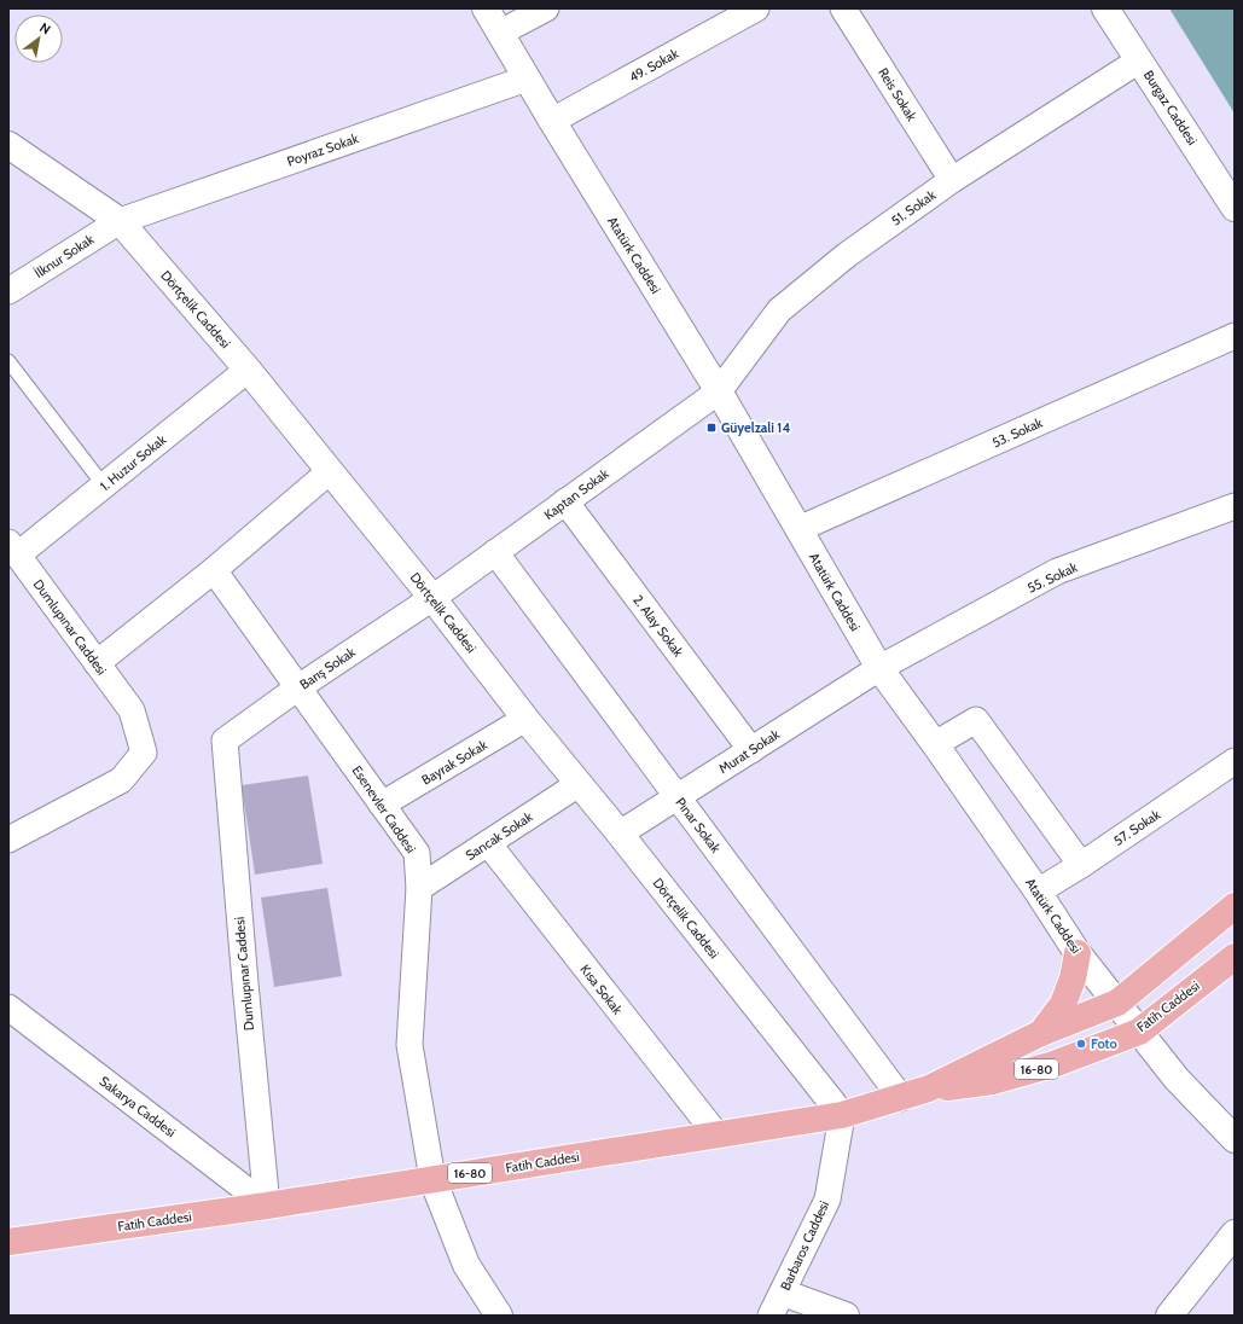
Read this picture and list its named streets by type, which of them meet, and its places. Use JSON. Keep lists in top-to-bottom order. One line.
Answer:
{"streets":{"main road":["Fatih Caddesi","16-80"],"street":["49. Sokak","Reis Sokak","Burgaz Caddesi","Poyraz Sokak","51. Sokak","Atatürk Caddesi","İlknur Sokak","Dörtçelik Caddesi","53. Sokak","1. Huzur Sokak","Kaptan Sokak","55. Sokak","2. Alay Sokak","Dumlupınar Caddesi","Barış Sokak","Murat Sokak","Bayrak Sokak","Esenevler Caddesi","Pınar Sokak","57. Sokak","Sancak Sokak","Kısa Sokak","Sakarya Caddesi","Barbaros Caddesi"]},"crossings":[["49. Sokak","Atatürk Caddesi"],["Reis Sokak","51. Sokak"],["Burgaz Caddesi","51. Sokak"],["Poyraz Sokak","Atatürk Caddesi"],["Poyraz Sokak","İlknur Sokak"],["Poyraz Sokak","Dörtçelik Caddesi"],["51. Sokak","Atatürk Caddesi"],["51. Sokak","Kaptan Sokak"],["Atatürk Caddesi","53. Sokak"],["Atatürk Caddesi","Kaptan Sokak"],["Atatürk Caddesi","55. Sokak"],["Atatürk Caddesi","Murat Sokak"],["Atatürk Caddesi","57. Sokak"],["Atatürk Caddesi","Fatih Caddesi"],["İlknur Sokak","Dörtçelik Caddesi"],["Dörtçelik Caddesi","1. Huzur Sokak"],["Dörtçelik Caddesi","Kaptan Sokak"],["Dörtçelik Caddesi","Barış Sokak"],["Dörtçelik Caddesi","Murat Sokak"],["Dörtçelik Caddesi","Bayrak Sokak"],["Dörtçelik Caddesi","Sancak Sokak"],["Dörtçelik Caddesi","Fatih Caddesi"],["Dörtçelik Caddesi","Barbaros Caddesi"],["1. Huzur Sokak","Dumlupınar Caddesi"],["Kaptan Sokak","2. Alay Sokak"],["Kaptan Sokak","Barış Sokak"],["Kaptan Sokak","Pınar Sokak"],["55. Sokak","Murat Sokak"],["2. Alay Sokak","Murat Sokak"],["Dumlupınar Caddesi","Barış Sokak"],["Dumlupınar Caddesi","Fatih Caddesi"],["Dumlupınar Caddesi","Sakarya Caddesi"],["Barış Sokak","Esenevler Caddesi"],["Murat Sokak","Pınar Sokak"],["Bayrak Sokak","Esenevler Caddesi"],["Esenevler Caddesi","Sancak Sokak"],["Esenevler Caddesi","Fatih Caddesi"],["Pınar Sokak","Fatih Caddesi"],["Sancak Sokak","Kısa Sokak"],["Kısa Sokak","Fatih Caddesi"],["Fatih Caddesi","Sakarya Caddesi"],["Fatih Caddesi","Barbaros Caddesi"]],"places":{"transit":["Güyelzali 14"],"other":["Foto"]},"north":"top right"}
